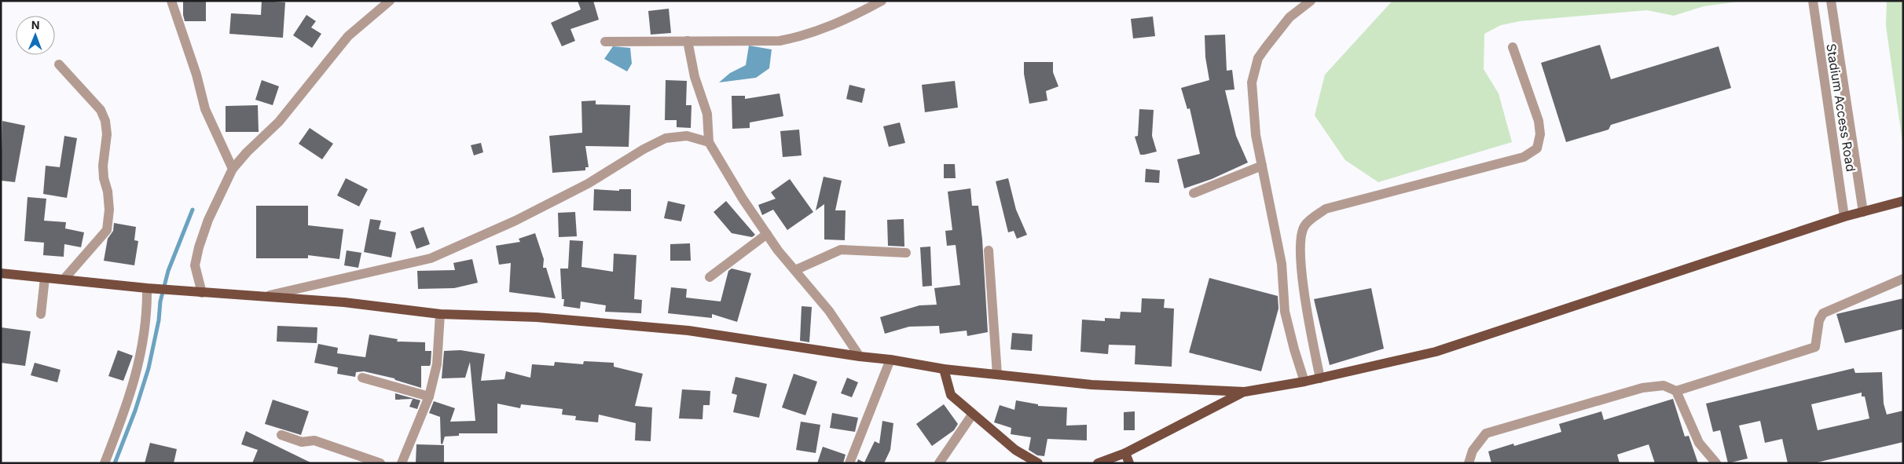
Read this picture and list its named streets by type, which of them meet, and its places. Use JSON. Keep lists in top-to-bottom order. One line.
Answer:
{"streets":{"street":["Stadium Access Road"]},"north":"top"}
